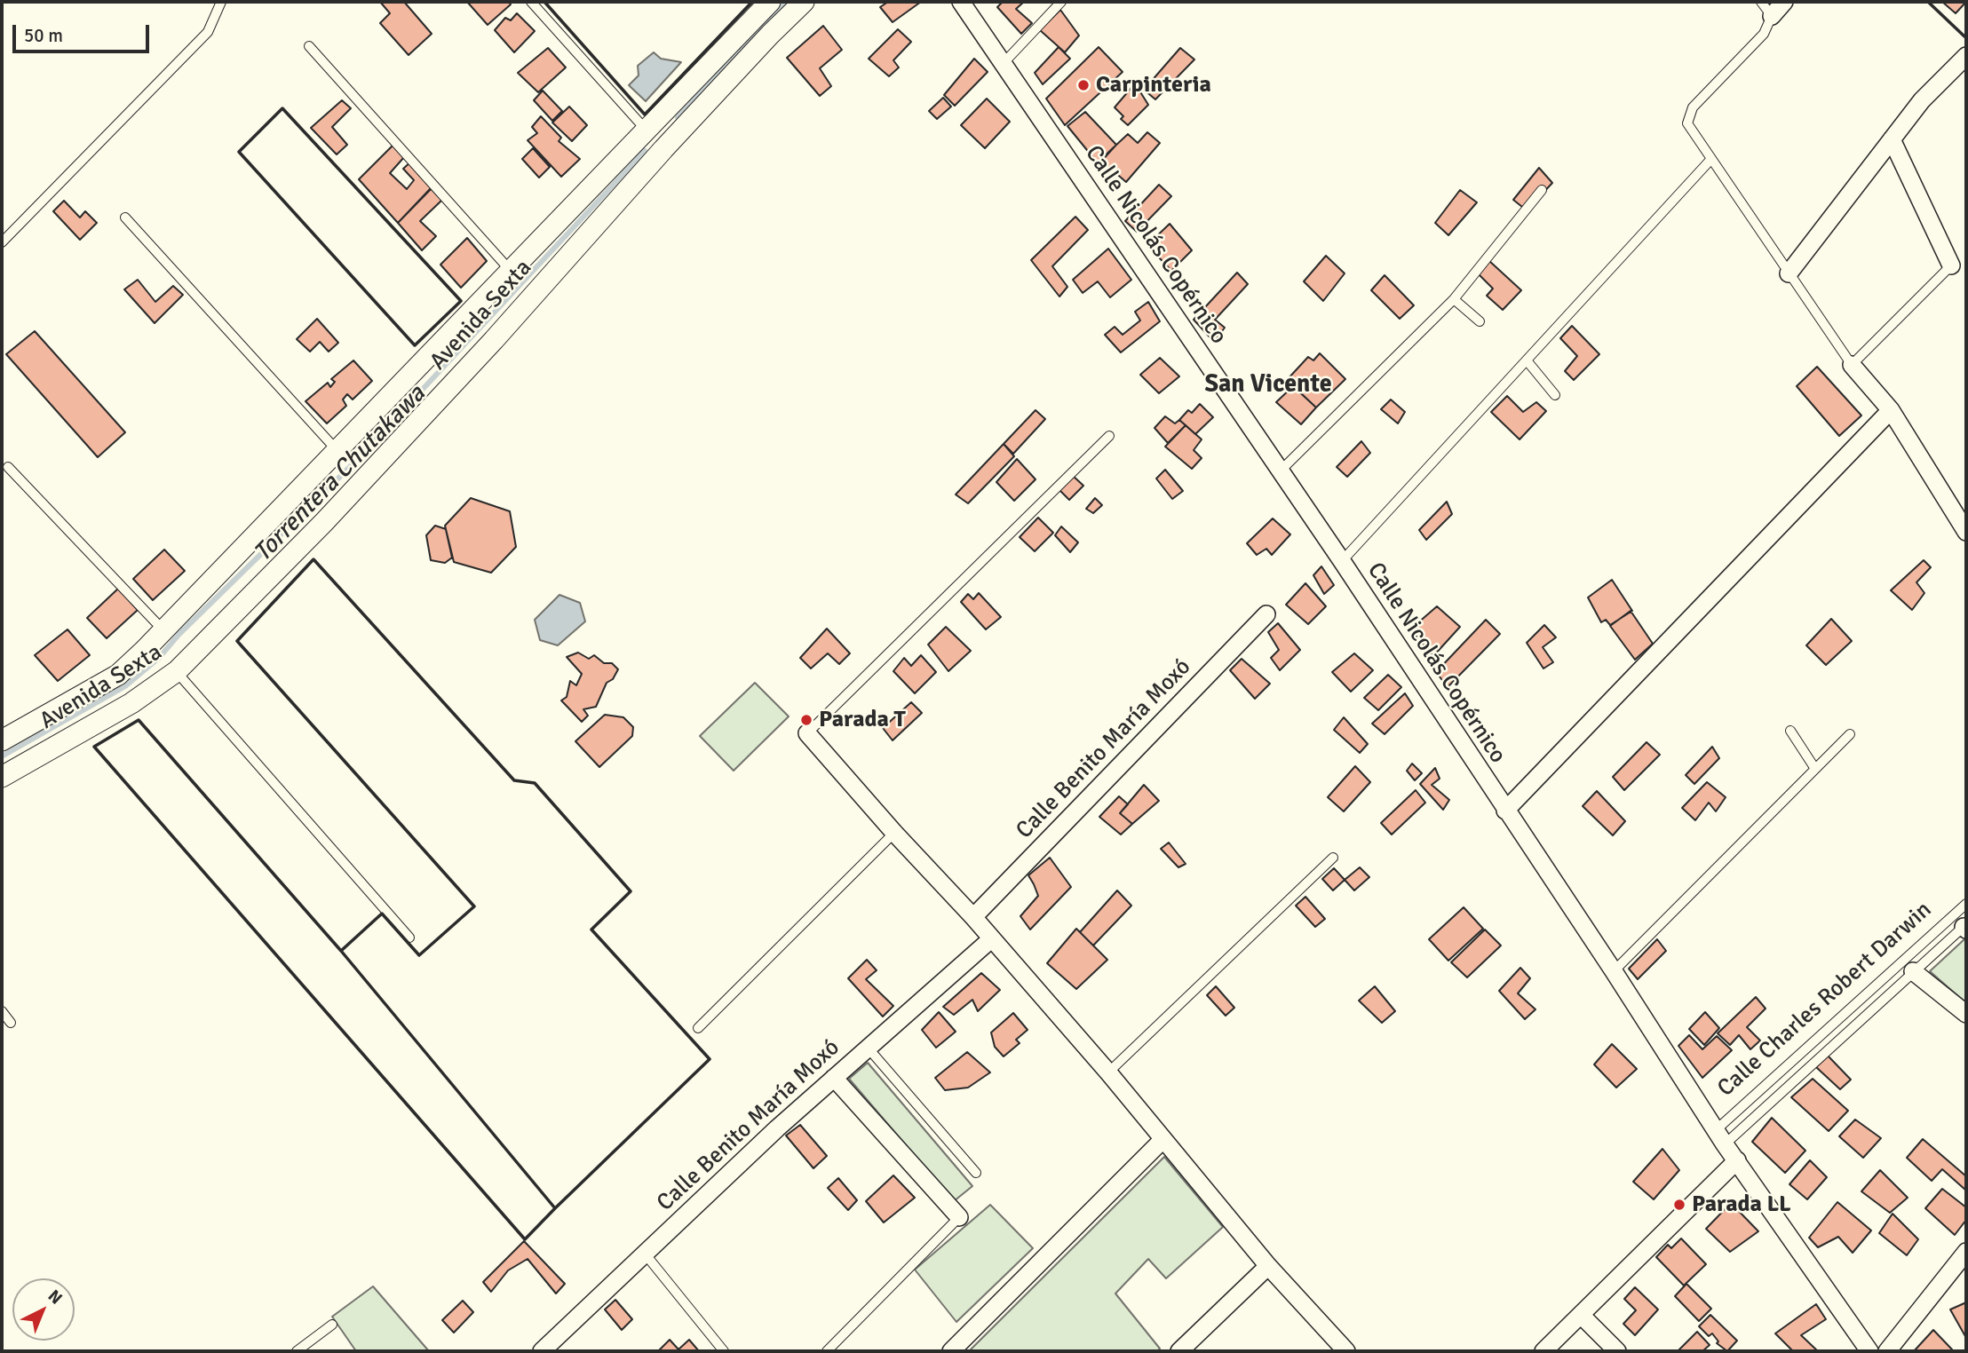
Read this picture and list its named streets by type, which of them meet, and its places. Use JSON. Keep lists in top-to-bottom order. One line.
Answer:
{"streets":{"street":["Calle Nicolás Copérnico","Avenida Sexta","Calle Benito María Moxó"],"lane":["Calle Charles Robert Darwin"]},"crossings":[["Calle Nicolás Copérnico","Calle Charles Robert Darwin"]],"districts":["San Vicente"],"water":["Torrentera Chutakawa"],"places":["Carpinteria","Parada T","Parada LL"],"scale_bar":"50 m","north":"top right"}
